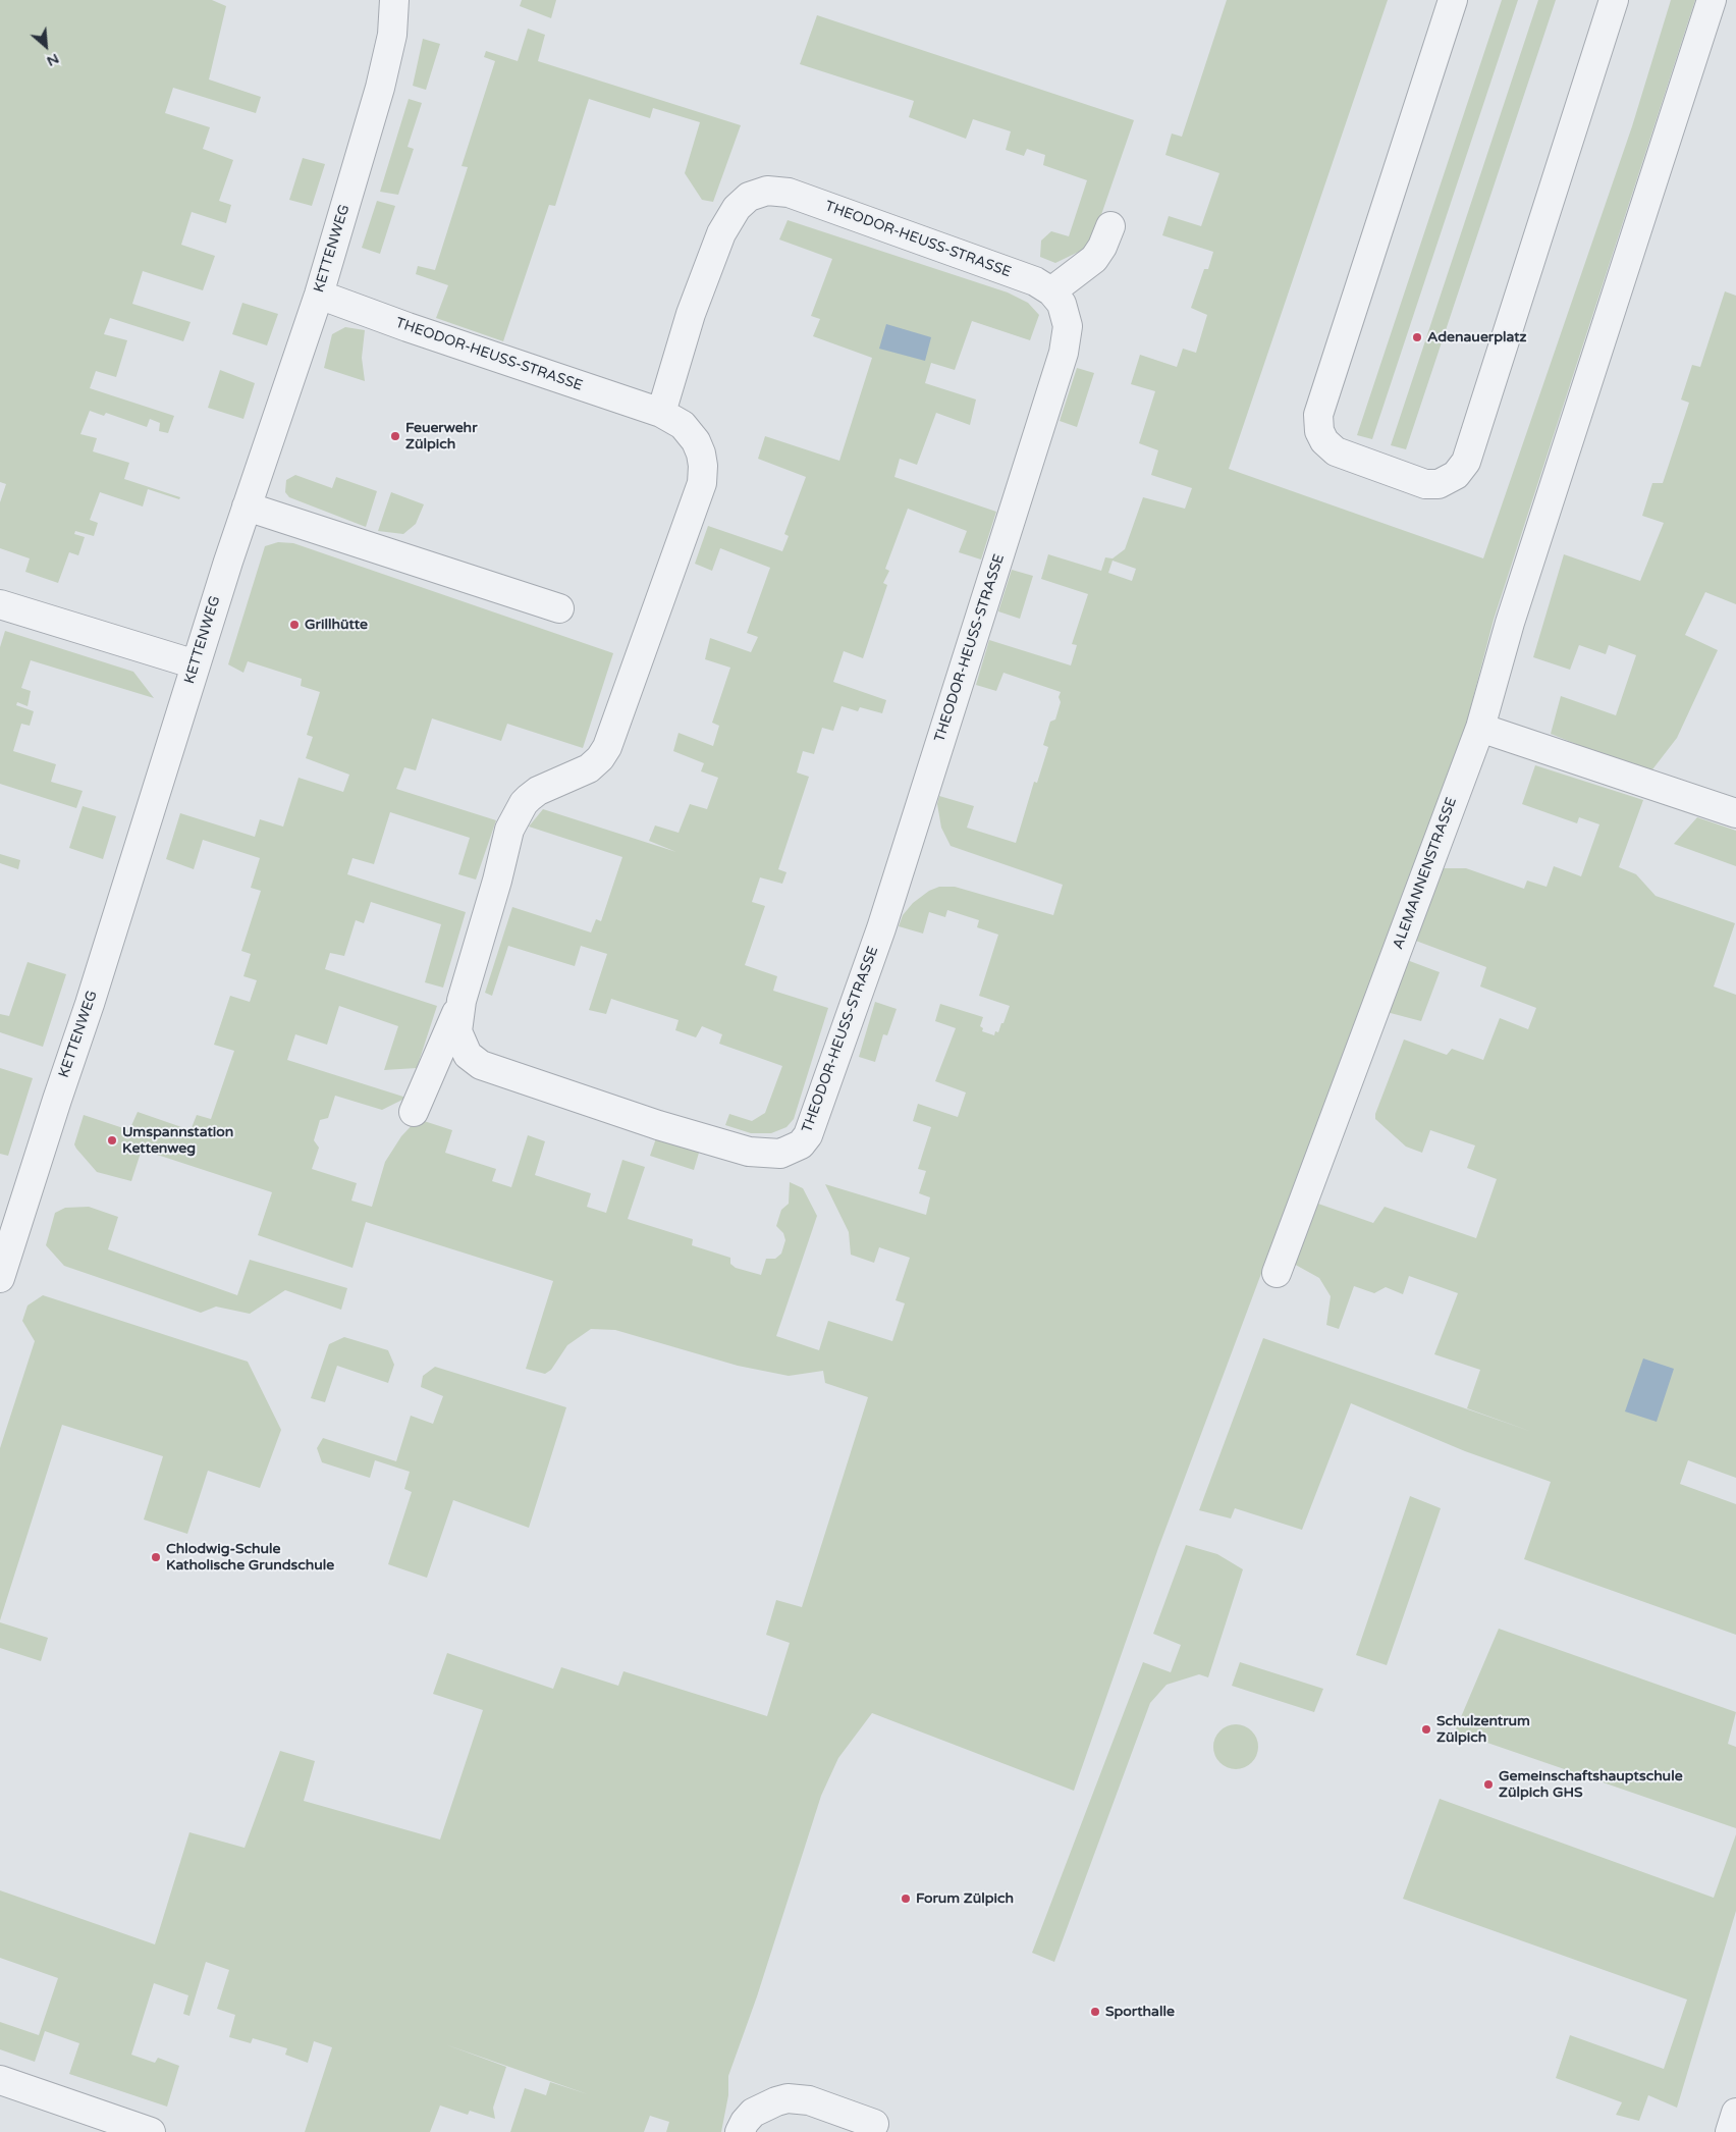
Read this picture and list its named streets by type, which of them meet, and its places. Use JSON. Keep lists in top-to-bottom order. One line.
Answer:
{"streets":{"street":["THEODOR-HEUSS-STRASSE","KETTENWEG","ALEMANNENSTRASSE"]},"crossings":[["THEODOR-HEUSS-STRASSE","KETTENWEG"]],"places":["Adenauerplatz","Feuerwehr Zülpich","Grillhütte","Umspannstation Kettenweg","Chlodwig-Schule Katholische Grundschule","Schulzentrum Zülpich","Gemeinschaftshauptschule Zülpich GHS","Forum Zülpich","Sporthalle"],"north":"bottom right"}
